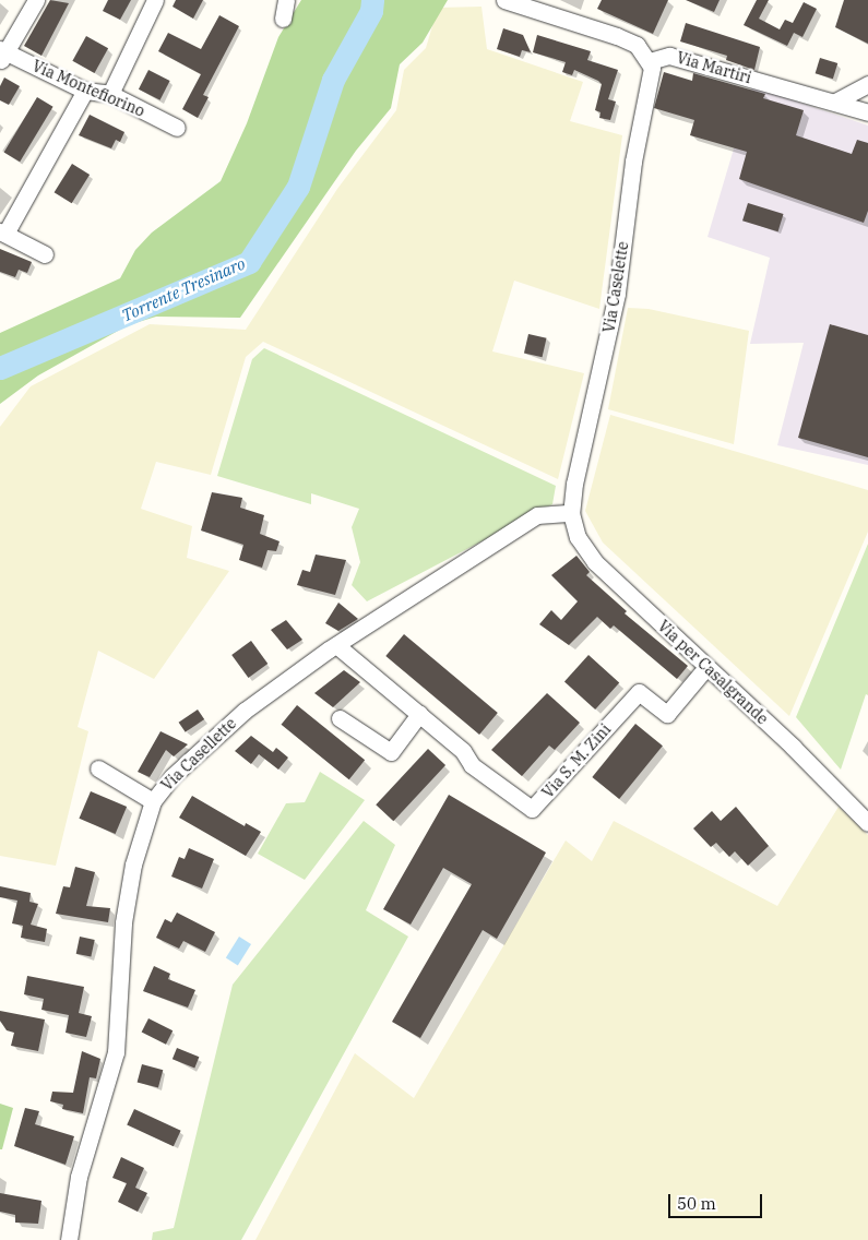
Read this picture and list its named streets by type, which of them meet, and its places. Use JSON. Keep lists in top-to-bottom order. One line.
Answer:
{"streets":{"street":["Via Martiri","Via Montefiorino","Via Caselette","Via per Casalgrande","Via Casellette","Via S. M. Zini"]},"crossings":[["Via Martiri","Via Caselette"],["Via Caselette","Via per Casalgrande"],["Via Caselette","Via Casellette"],["Via per Casalgrande","Via Casellette"],["Via Casellette","Via S. M. Zini"]],"water":["Torrente Tresinaro"],"scale_bar":"50 m"}
